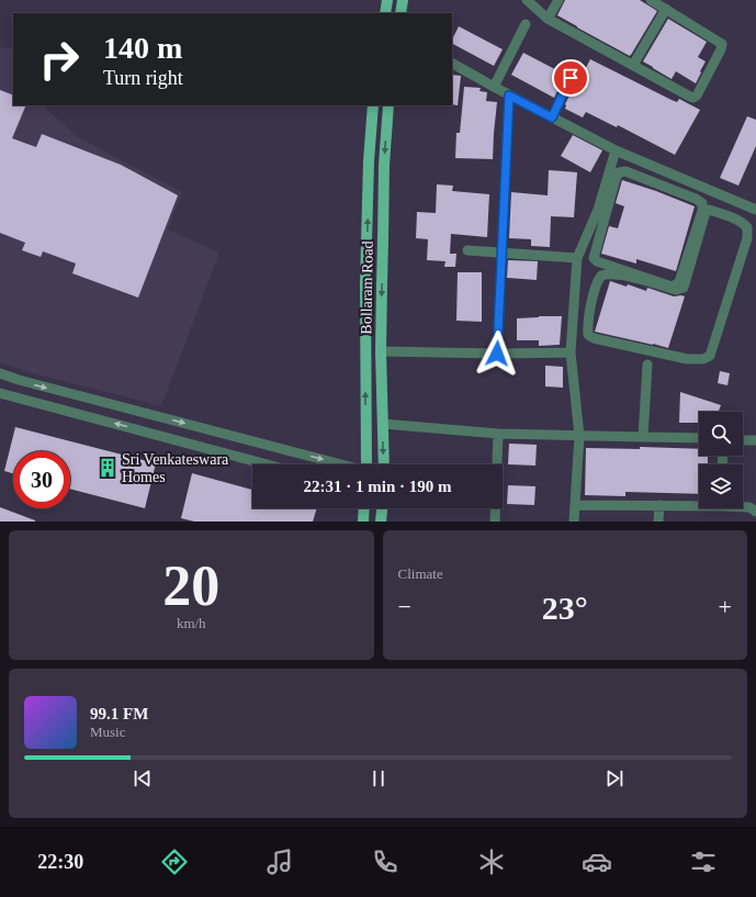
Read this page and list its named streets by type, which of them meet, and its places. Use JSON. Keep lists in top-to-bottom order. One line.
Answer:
{"streets":{"main road":["Bollaram Road"]},"places":{"building":["Sri Venkateswara Homes"]},"page":{"turn":["140 m","Turn right"],"limit":"30","trip":"22:31 · 1 min · 190 m","tile":[["20","km/h"],"Climate"],"heat":["−","23°","+"],"song":["99.1 FM","Music"],"tabs":"22:30"}}
